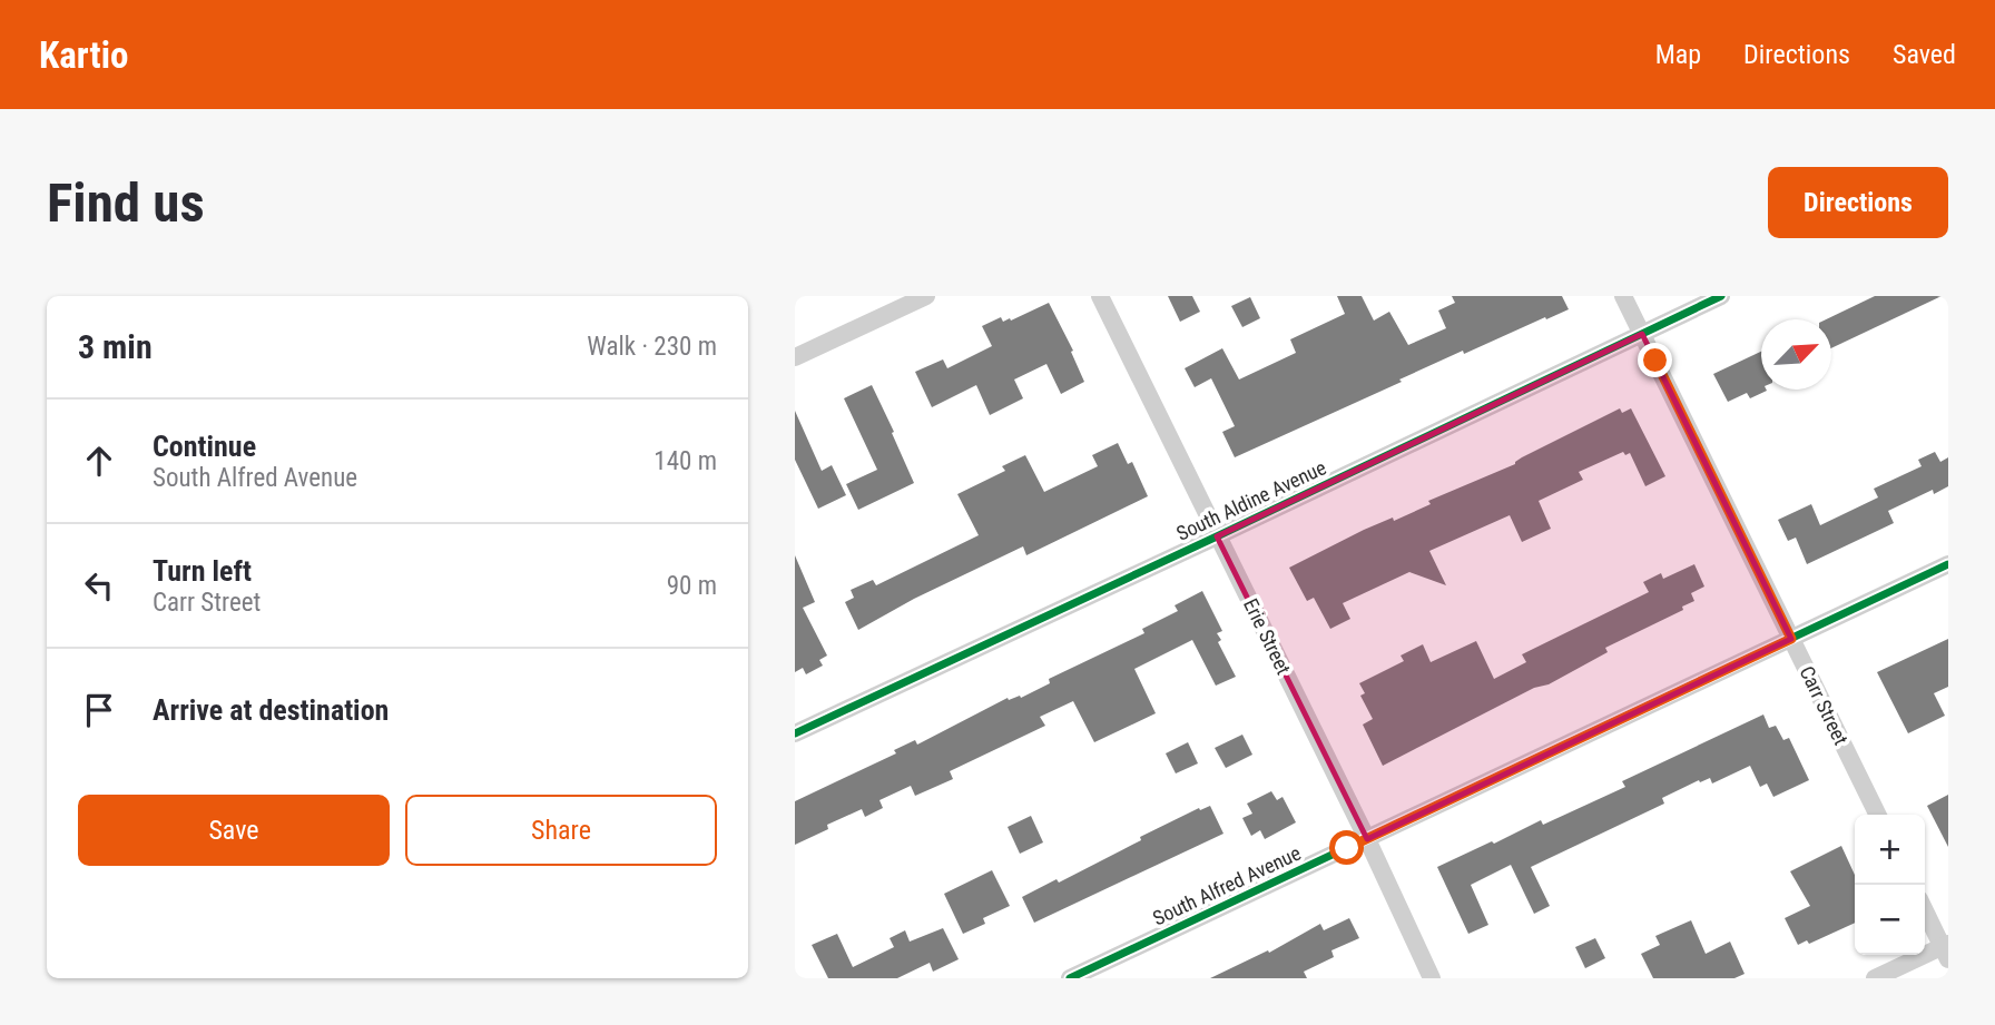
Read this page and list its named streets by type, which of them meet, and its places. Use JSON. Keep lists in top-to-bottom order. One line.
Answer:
{"streets":{"street":["South Aldine Avenue","Erie Street","Carr Street","South Alfred Avenue"]},"crossings":[["South Aldine Avenue","Erie Street"],["South Aldine Avenue","Carr Street"],["Erie Street","South Alfred Avenue"],["Carr Street","South Alfred Avenue"]],"north":"top right","page":{"header":"Kartio","nav":["Map","Directions","Saved"],"buttons":["Directions",["Save","Share"]],"title":"Find us","heading":["3 min","Walk · 230 m"],"list":[["Continue","South Alfred Avenue","140 m"],["Turn left","Carr Street","90 m"],"Arrive at destination"],"map_buttons":["+","−"]}}
